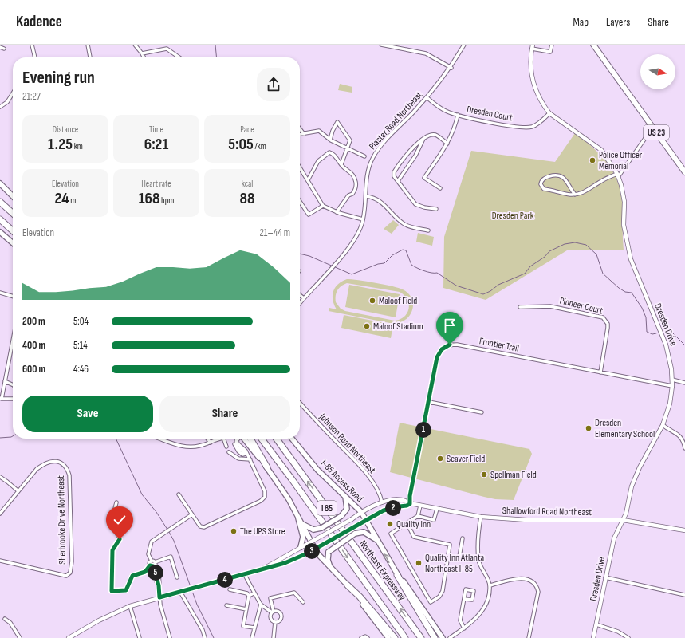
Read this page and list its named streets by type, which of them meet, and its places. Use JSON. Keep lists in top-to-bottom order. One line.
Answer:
{"streets":{"highway":["I 85","Northeast Expressway"],"main road":["US 23","I-85 Access Road"],"street":["Dresden Court","Plaster Road Northeast","Pioneer Court","Dresden Drive","Frontier Trail","Johnson Road Northeast","Shallowford Road Northeast","Sherbrooke Drive Northeast"]},"crossings":[["Dresden Court","Plaster Road Northeast"],["Dresden Court","Dresden Drive"],["Pioneer Court","Frontier Trail"],["Dresden Drive","Frontier Trail"],["Dresden Drive","Shallowford Road Northeast"],["Frontier Trail","Shallowford Road Northeast"],["Johnson Road Northeast","Shallowford Road Northeast"],["I-85 Access Road","Shallowford Road Northeast"]],"parks":["Dresden Park"],"places":["Police Officer Memorial","Maloof Field","Maloof Stadium","Dresden Elementary School","Seaver Field","Spellman Field","Quality Inn","The UPS Store","Quality Inn Atlanta Northeast I-85"],"north":"right","page":{"header":"Kadence","nav":["Map","Layers","Share"],"heading":["Evening run","21:27"],"stats":[["Distance","1.25 km"],["Time","6:21"],["Pace","5:05 /km"],["Elevation","24 m"],["Heart rate","168 bpm"],["kcal","88"]],"chart":["Elevation","21–44 m"],"list":[{"name":"200 m","note":"5:04"},{"name":"400 m","note":"5:14"},{"name":"600 m","note":"4:46"}],"buttons":["Save","Share"],"pins":["1","2","3","5","4"]}}
